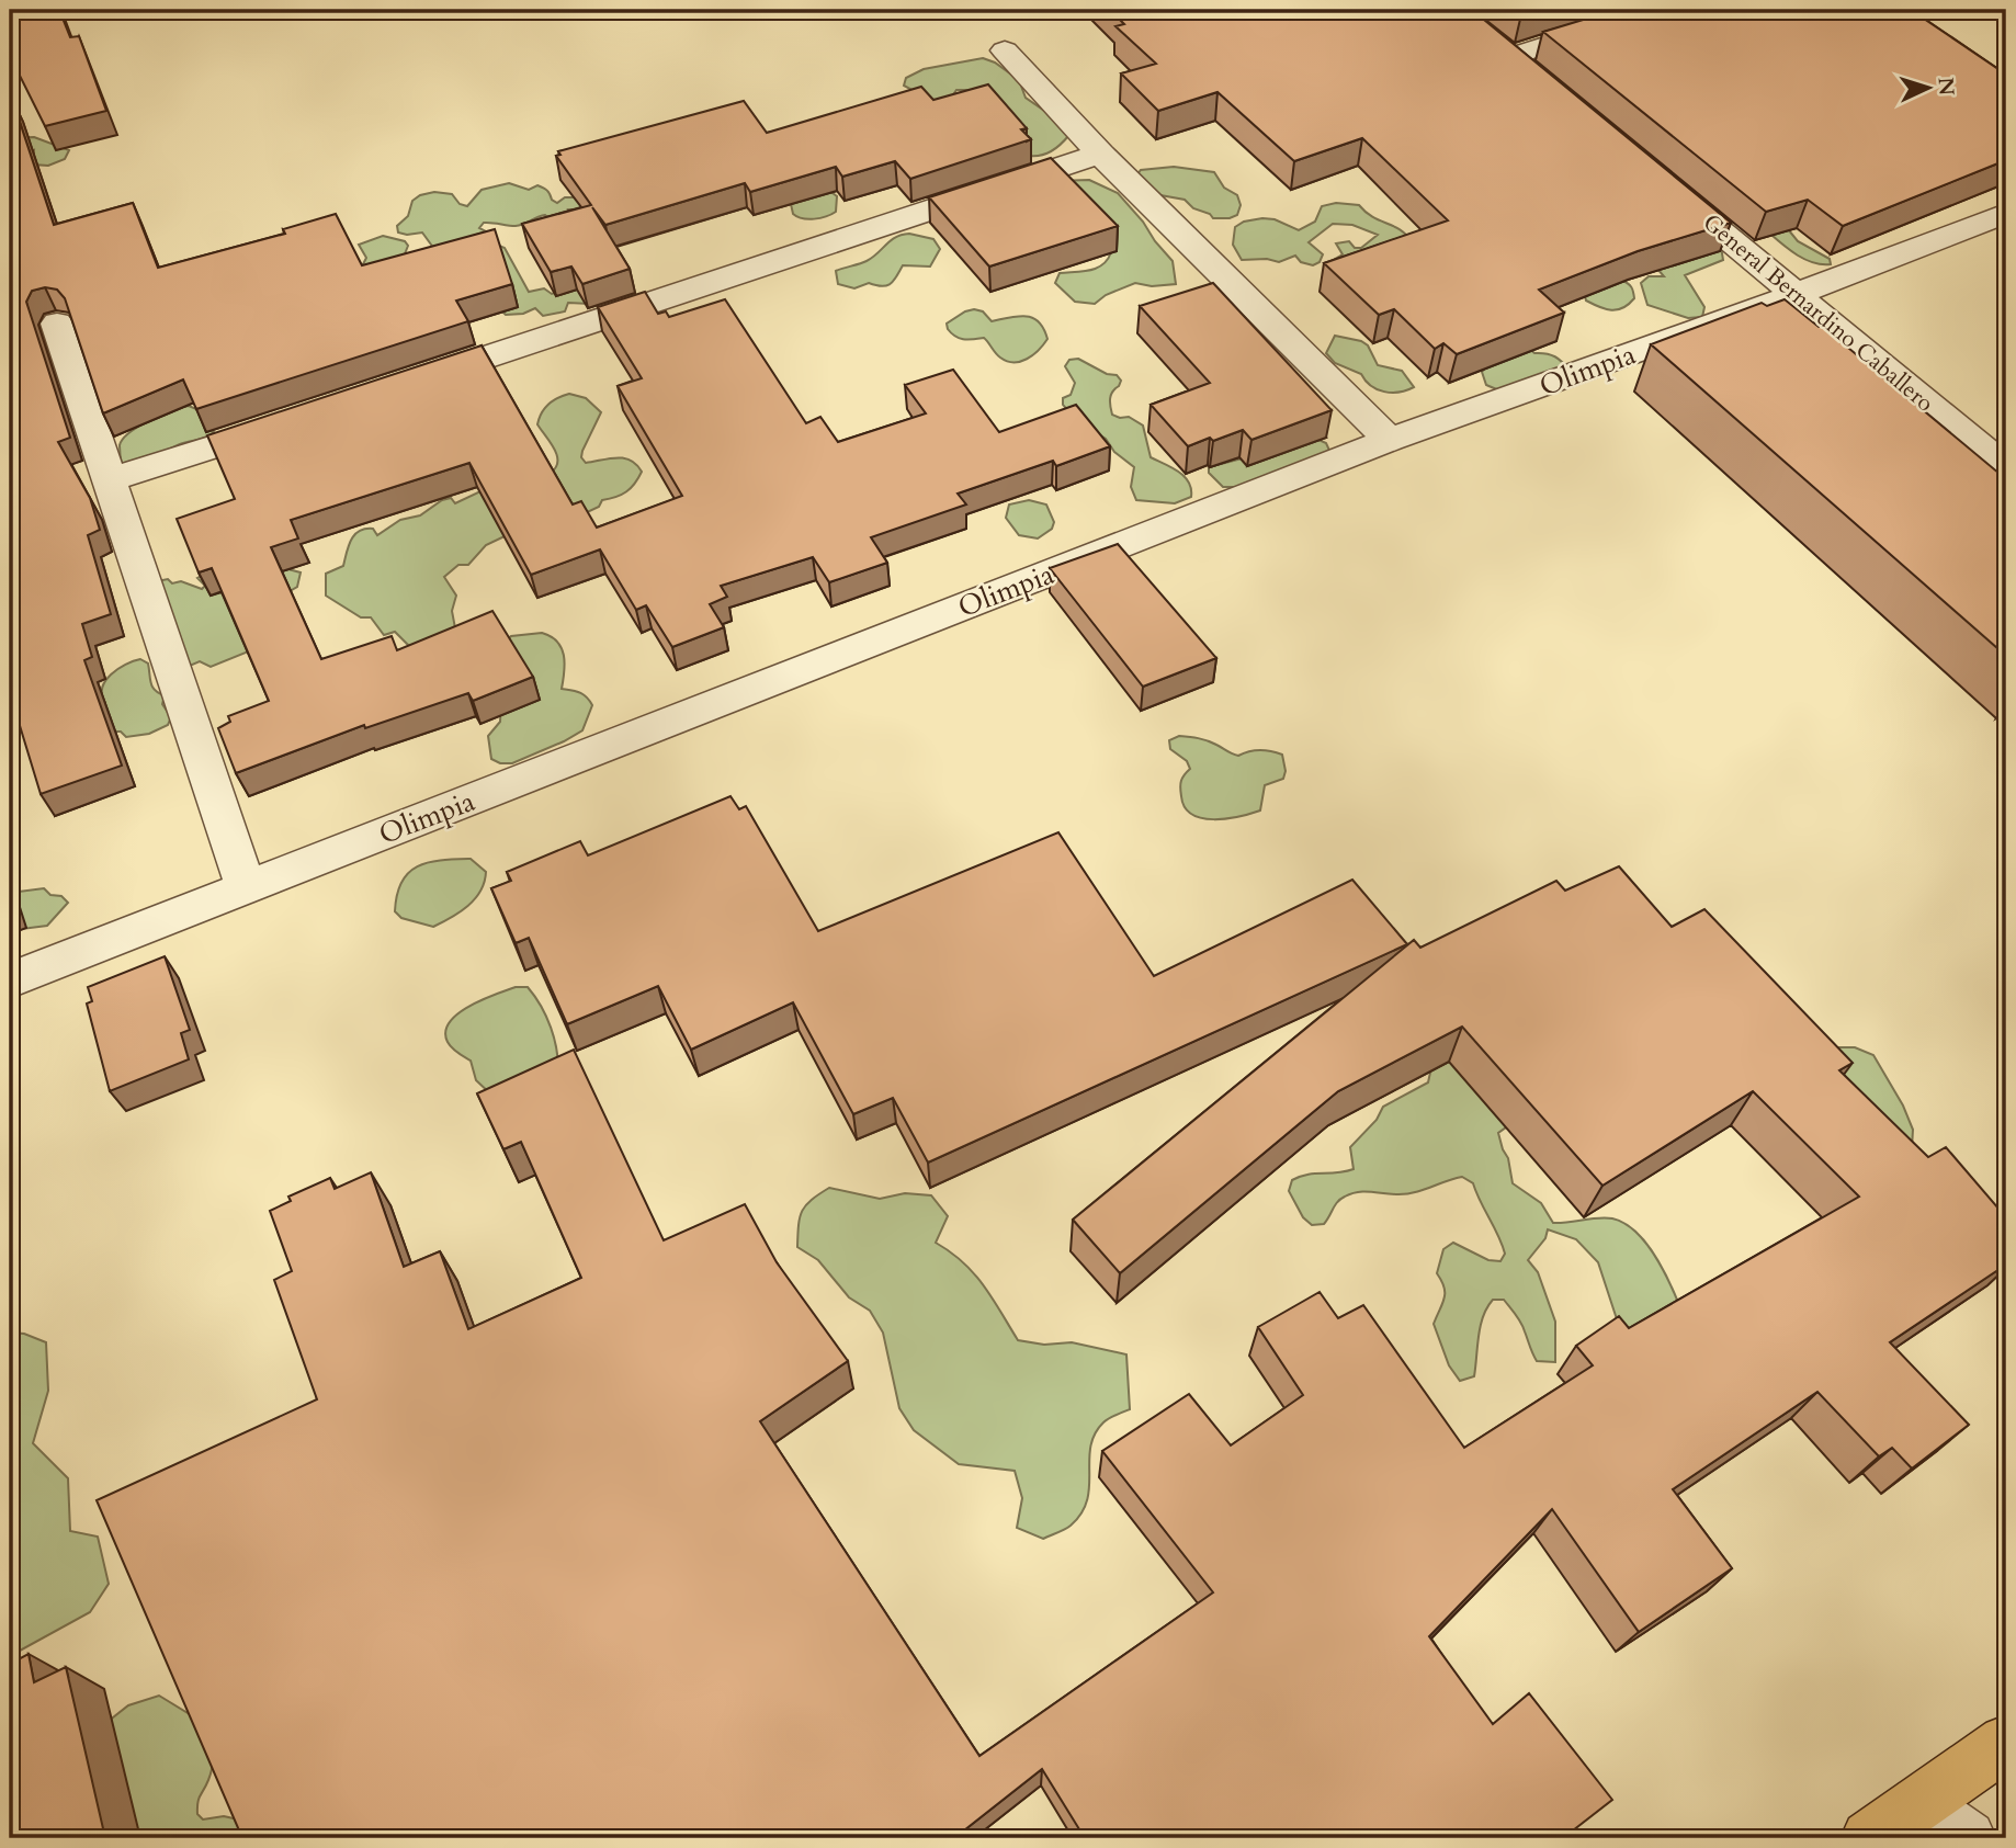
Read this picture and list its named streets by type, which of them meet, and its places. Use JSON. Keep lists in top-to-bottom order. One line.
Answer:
{"streets":{"street":["General Bernardino Caballero","Olimpia"]},"crossings":[["General Bernardino Caballero","Olimpia"]],"north":"right"}
